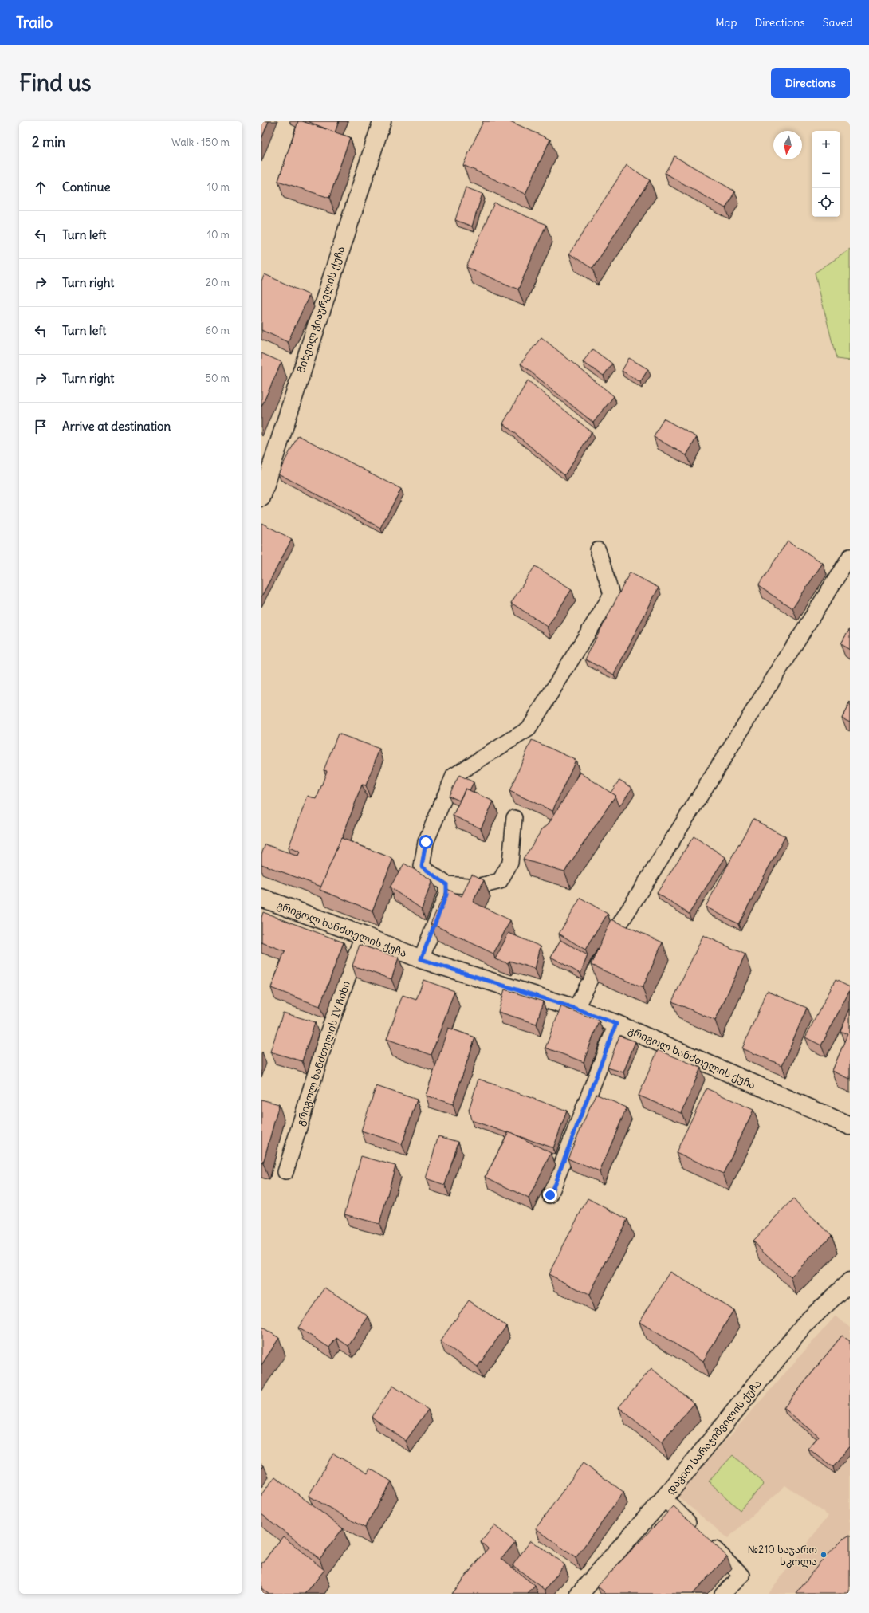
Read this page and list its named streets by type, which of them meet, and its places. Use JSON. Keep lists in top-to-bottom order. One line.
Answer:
{"streets":{"street":["მიხეილ ჭიაურელის ქუჩა","გრიგოლ ხანძთელის ქუჩა","დავით სარაჯიშვილის ქუჩა"],"lane":["გრიგოლ ხანძთელის IV ჩიხი"]},"crossings":[["გრიგოლ ხანძთელის ქუჩა","გრიგოლ ხანძთელის IV ჩიხი"]],"places":["№210 საჯარო სკოლა"],"north":"bottom","page":{"header":"Trailo","nav":["Map","Directions","Saved"],"buttons":"Directions","title":"Find us","heading":["2 min","Walk · 150 m"],"map_buttons":["+","−"],"list":[["Continue","10 m"],["Turn left","10 m"],["Turn right","20 m"],["Turn left","60 m"],["Turn right","50 m"],"Arrive at destination"]}}
